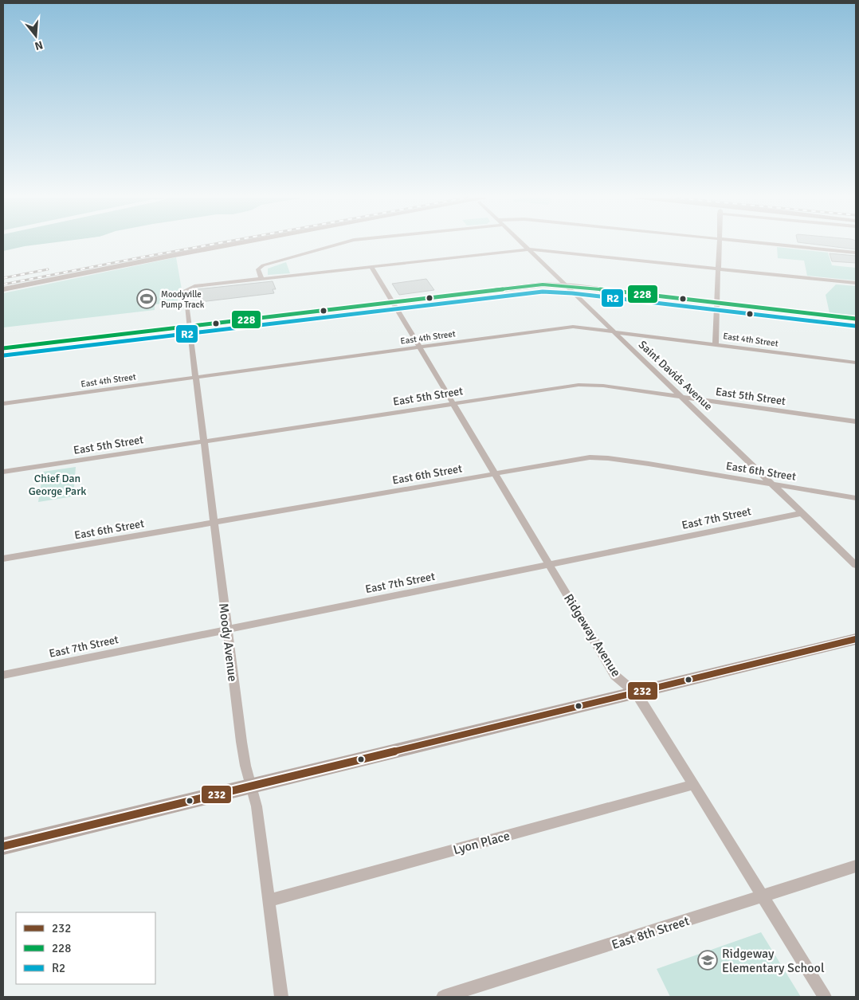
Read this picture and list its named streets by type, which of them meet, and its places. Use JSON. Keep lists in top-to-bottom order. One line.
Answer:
{"streets":{"street":["East 4th Street","Saint Davids Avenue","East 5th Street","East 6th Street","East 7th Street","Ridgeway Avenue","Moody Avenue","Lyon Place","East 8th Street"]},"crossings":[["East 4th Street","Saint Davids Avenue"],["East 4th Street","Ridgeway Avenue"],["East 4th Street","Moody Avenue"],["Saint Davids Avenue","East 5th Street"],["Saint Davids Avenue","East 6th Street"],["Saint Davids Avenue","East 7th Street"],["East 5th Street","Ridgeway Avenue"],["East 5th Street","Moody Avenue"],["East 6th Street","Ridgeway Avenue"],["East 6th Street","Moody Avenue"],["East 7th Street","Ridgeway Avenue"],["East 7th Street","Moody Avenue"],["Ridgeway Avenue","Lyon Place"],["Ridgeway Avenue","East 8th Street"],["Moody Avenue","Lyon Place"]],"parks":["Chief Dan George Park"],"places":{"sports":["Moodyville Pump Track"],"school or university":["Ridgeway Elementary School"]},"lines":["transit line 228","transit line R2","transit line 232"],"legend":["232","228","R2"],"north":"bottom"}
